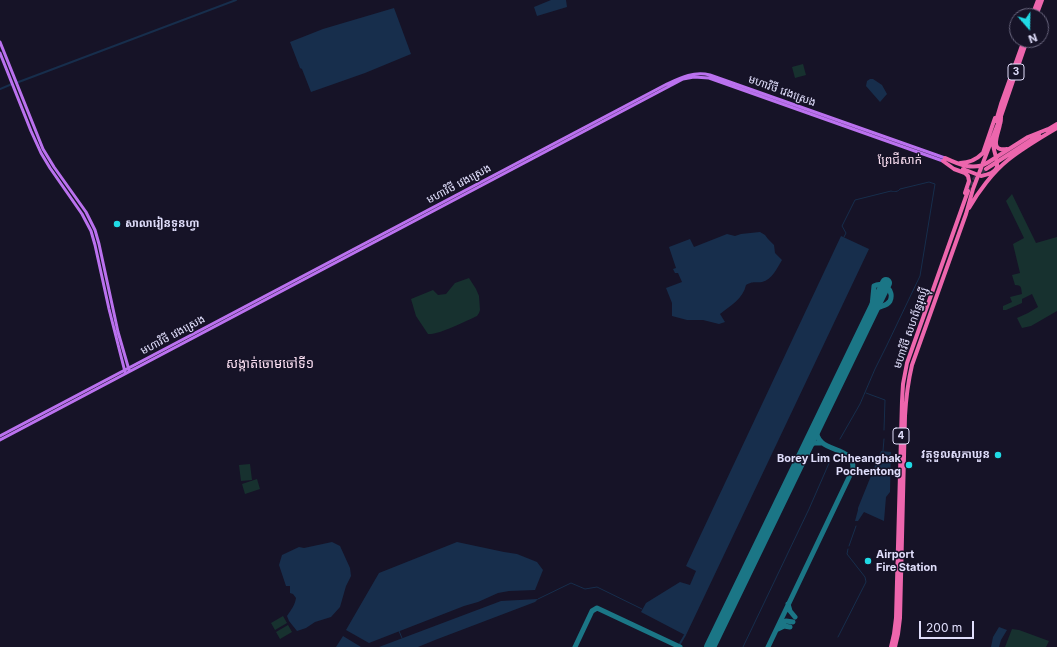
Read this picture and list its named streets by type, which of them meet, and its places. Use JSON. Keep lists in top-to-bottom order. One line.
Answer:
{"streets":{"highway":["3","មហាវិថី សហព័ន្ធរុស្ស៊ី","4"],"main road":["មហាវិថី វេងស្រេង"]},"districts":["ព្រែជីសាក់","សង្កាត់ចោមចៅទី១"],"places":["សាលារៀនទួនហ្វា","វត្តទួលសុភាឃួន","Borey Lim Chheanghak Pochentong","Airport Fire Station"],"scale_bar":"200 m","north":"bottom"}
